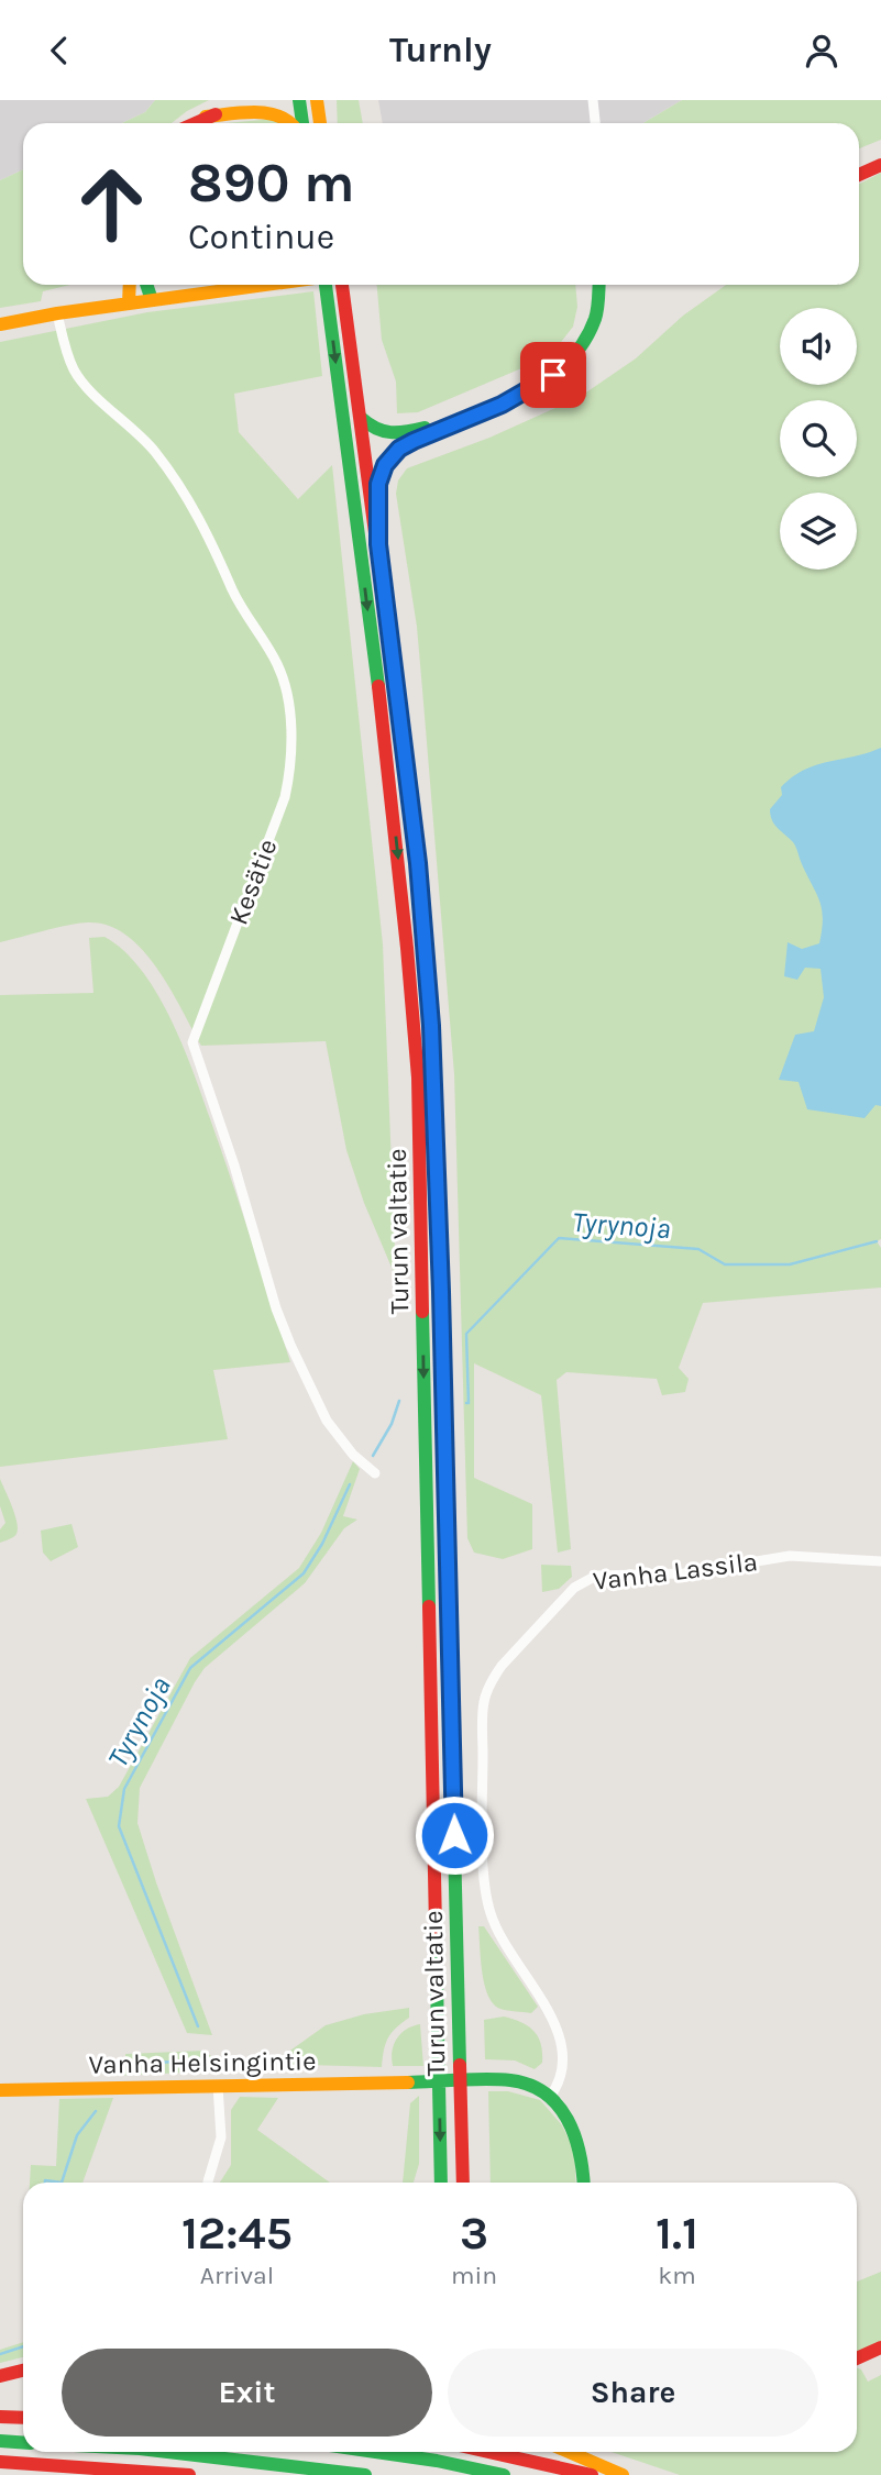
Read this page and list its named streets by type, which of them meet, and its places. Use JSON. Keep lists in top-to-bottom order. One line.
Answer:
{"streets":{"main road":["Turun valtatie","Vanha Helsingintie"],"street":["Kesätie","Vanha Lassila"]},"crossings":[["Vanha Lassila","Vanha Helsingintie"]],"water":["Tyrynoja"],"page":{"header":"Turnly","turn":["890 m","Continue"],"eta":["12:45","Arrival","3","min","1.1","km"],"buttons":["Exit","Share"]}}
